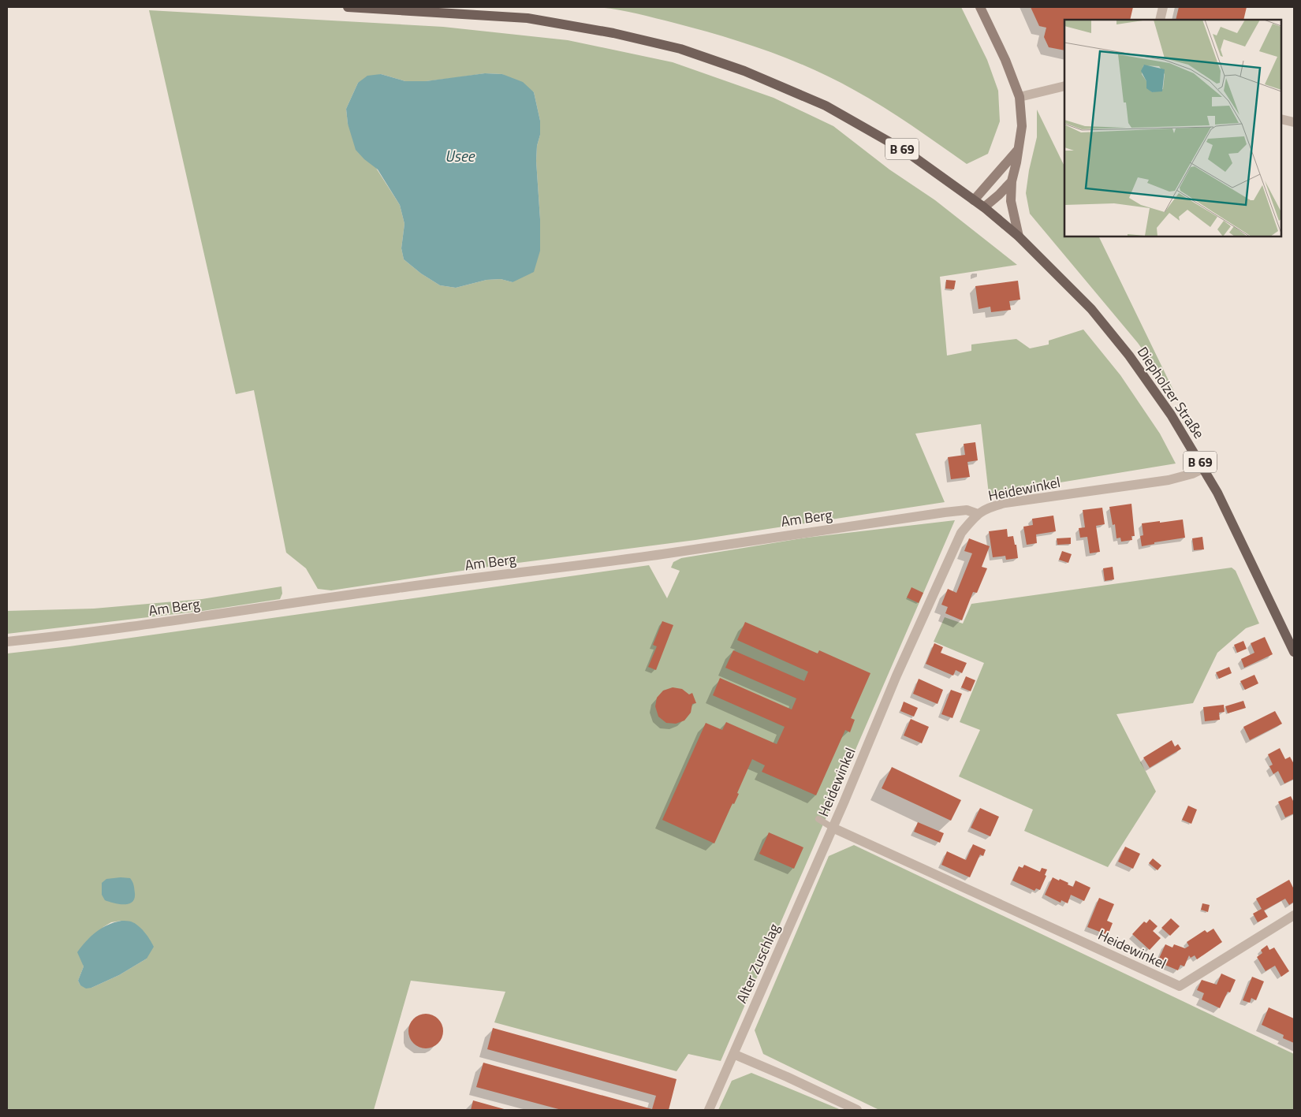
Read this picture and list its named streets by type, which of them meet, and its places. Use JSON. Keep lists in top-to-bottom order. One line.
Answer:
{"streets":{"main road":["B 69","Diepholzer Straße"],"street":["Heidewinkel","Am Berg","Alter Zuschlag"]},"crossings":[["B 69","Diepholzer Straße"],["Diepholzer Straße","Heidewinkel"],["Heidewinkel","Am Berg"],["Heidewinkel","Alter Zuschlag"]],"water":["Usee"]}
